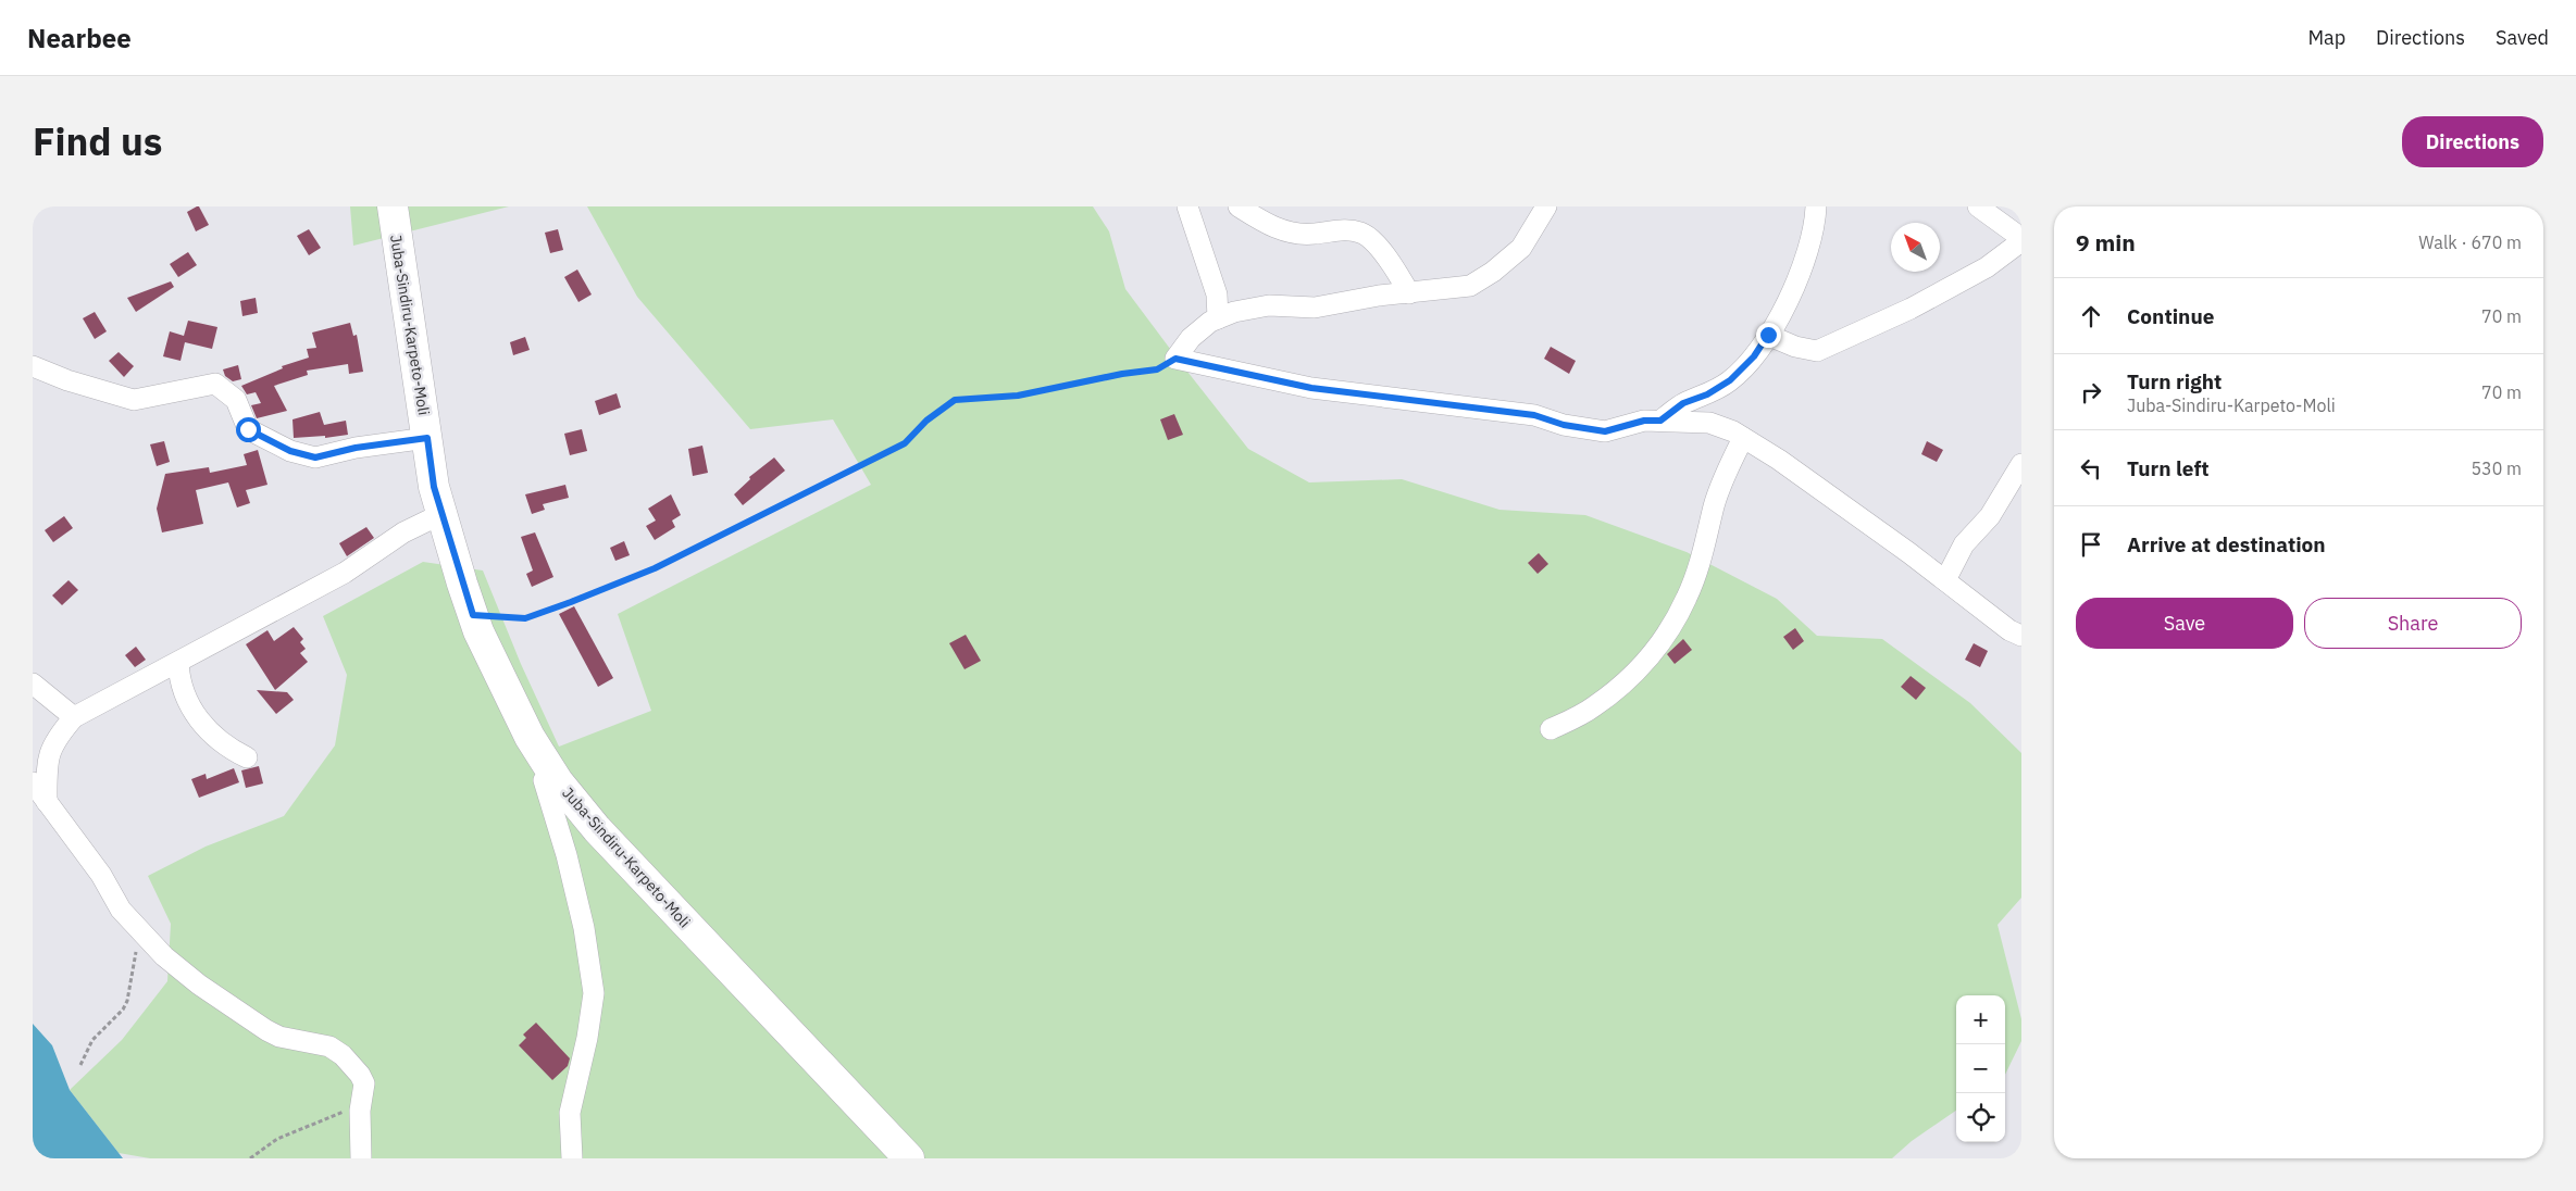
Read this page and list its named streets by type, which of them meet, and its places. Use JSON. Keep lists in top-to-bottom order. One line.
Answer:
{"streets":{"main road":["Juba-Sindiru-Karpeto-Moli"]},"north":"top left","page":{"header":"Nearbee","nav":["Map","Directions","Saved"],"title":"Find us","buttons":["Directions",["Save","Share"]],"heading":["9 min","Walk · 670 m"],"list":[["Continue","70 m"],["Turn right","Juba-Sindiru-Karpeto-Moli","70 m"],["Turn left","530 m"],"Arrive at destination"],"map_buttons":["+","−"]}}
